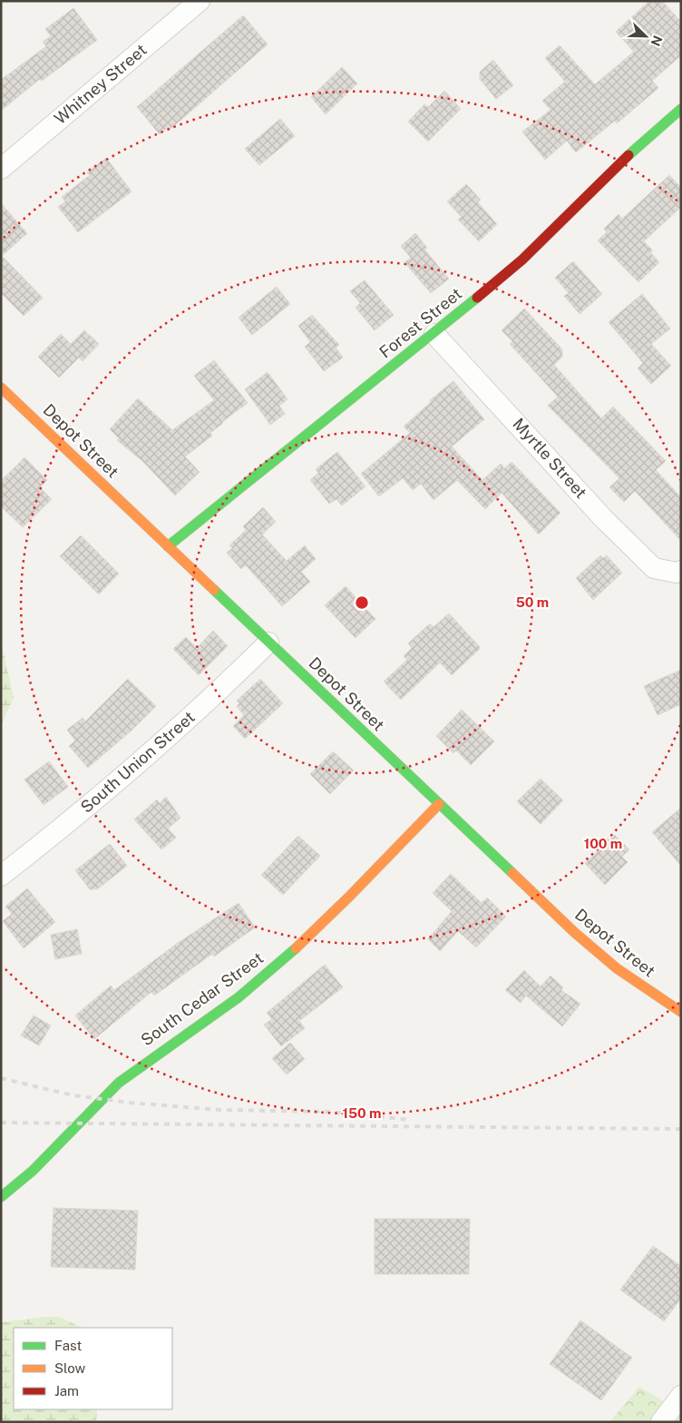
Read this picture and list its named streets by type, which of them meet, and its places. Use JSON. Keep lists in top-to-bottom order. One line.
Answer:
{"streets":{"street":["Whitney Street","Forest Street","Depot Street","Myrtle Street","South Union Street","South Cedar Street"]},"crossings":[["Forest Street","Depot Street"],["Forest Street","Myrtle Street"],["Depot Street","South Union Street"],["Depot Street","South Cedar Street"]],"legend":["Fast","Slow","Jam"],"north":"bottom right","rings":["50 m","100 m","150 m"]}
